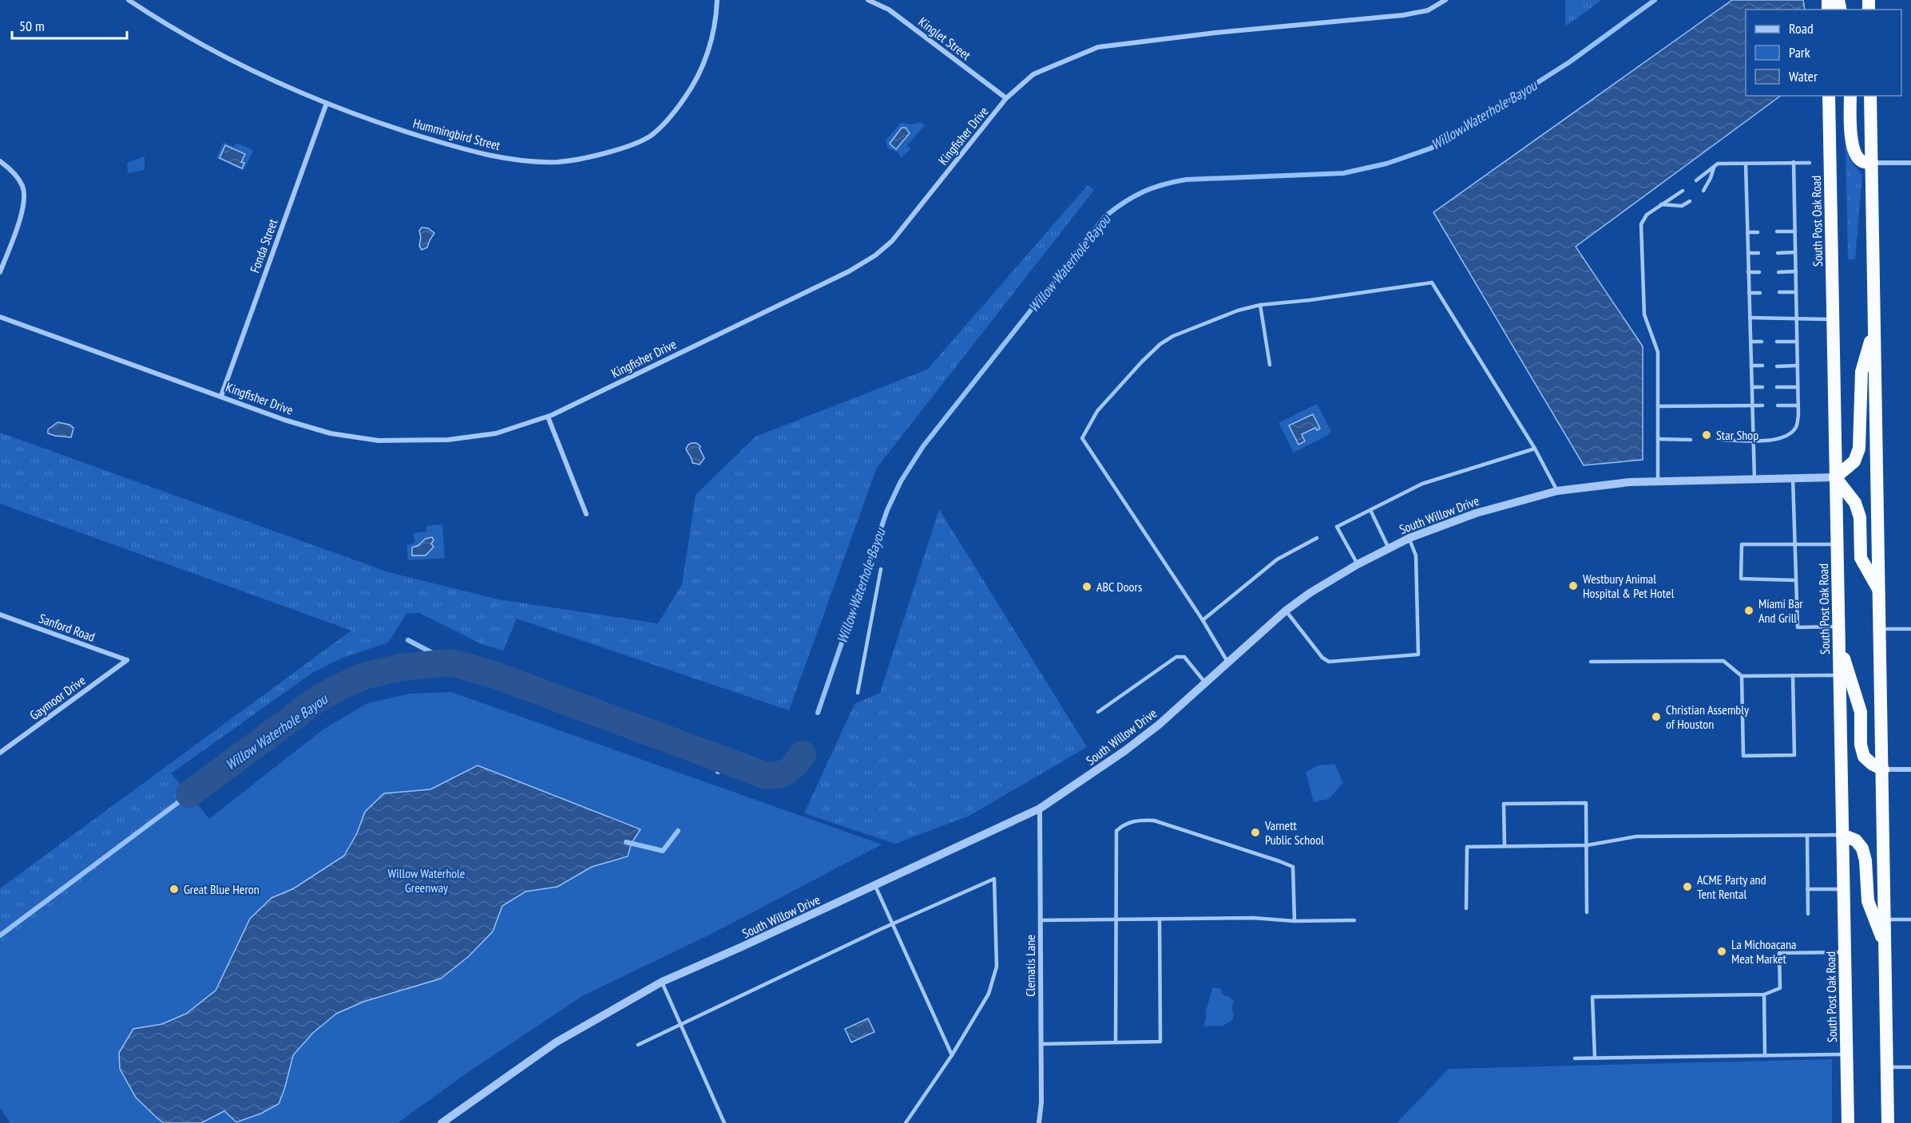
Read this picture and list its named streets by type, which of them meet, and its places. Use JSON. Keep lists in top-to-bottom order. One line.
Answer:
{"streets":{"highway":["South Post Oak Road"],"street":["Kinglet Street","Hummingbird Street","Kingfisher Drive","Fonda Street","South Willow Drive","Sanford Road","Gaymoor Drive","Clematis Lane"]},"crossings":[["Kinglet Street","Kingfisher Drive"],["Hummingbird Street","Fonda Street"],["Kingfisher Drive","Fonda Street"],["South Post Oak Road","South Willow Drive"],["South Willow Drive","Clematis Lane"],["Sanford Road","Gaymoor Drive"]],"water":["Willow Waterhole Bayou"],"parks":["Willow Waterhole Greenway"],"places":["Star Shop","Westbury Animal Hospital & Pet Hotel","ABC Doors","Miami Bar And Grill","Christian Assembly of Houston","Varnett Public School","ACME Party and Tent Rental","Great Blue Heron","La Michoacana Meat Market"],"legend":["Road","Park","Water"],"scale_bar":"50 m"}
